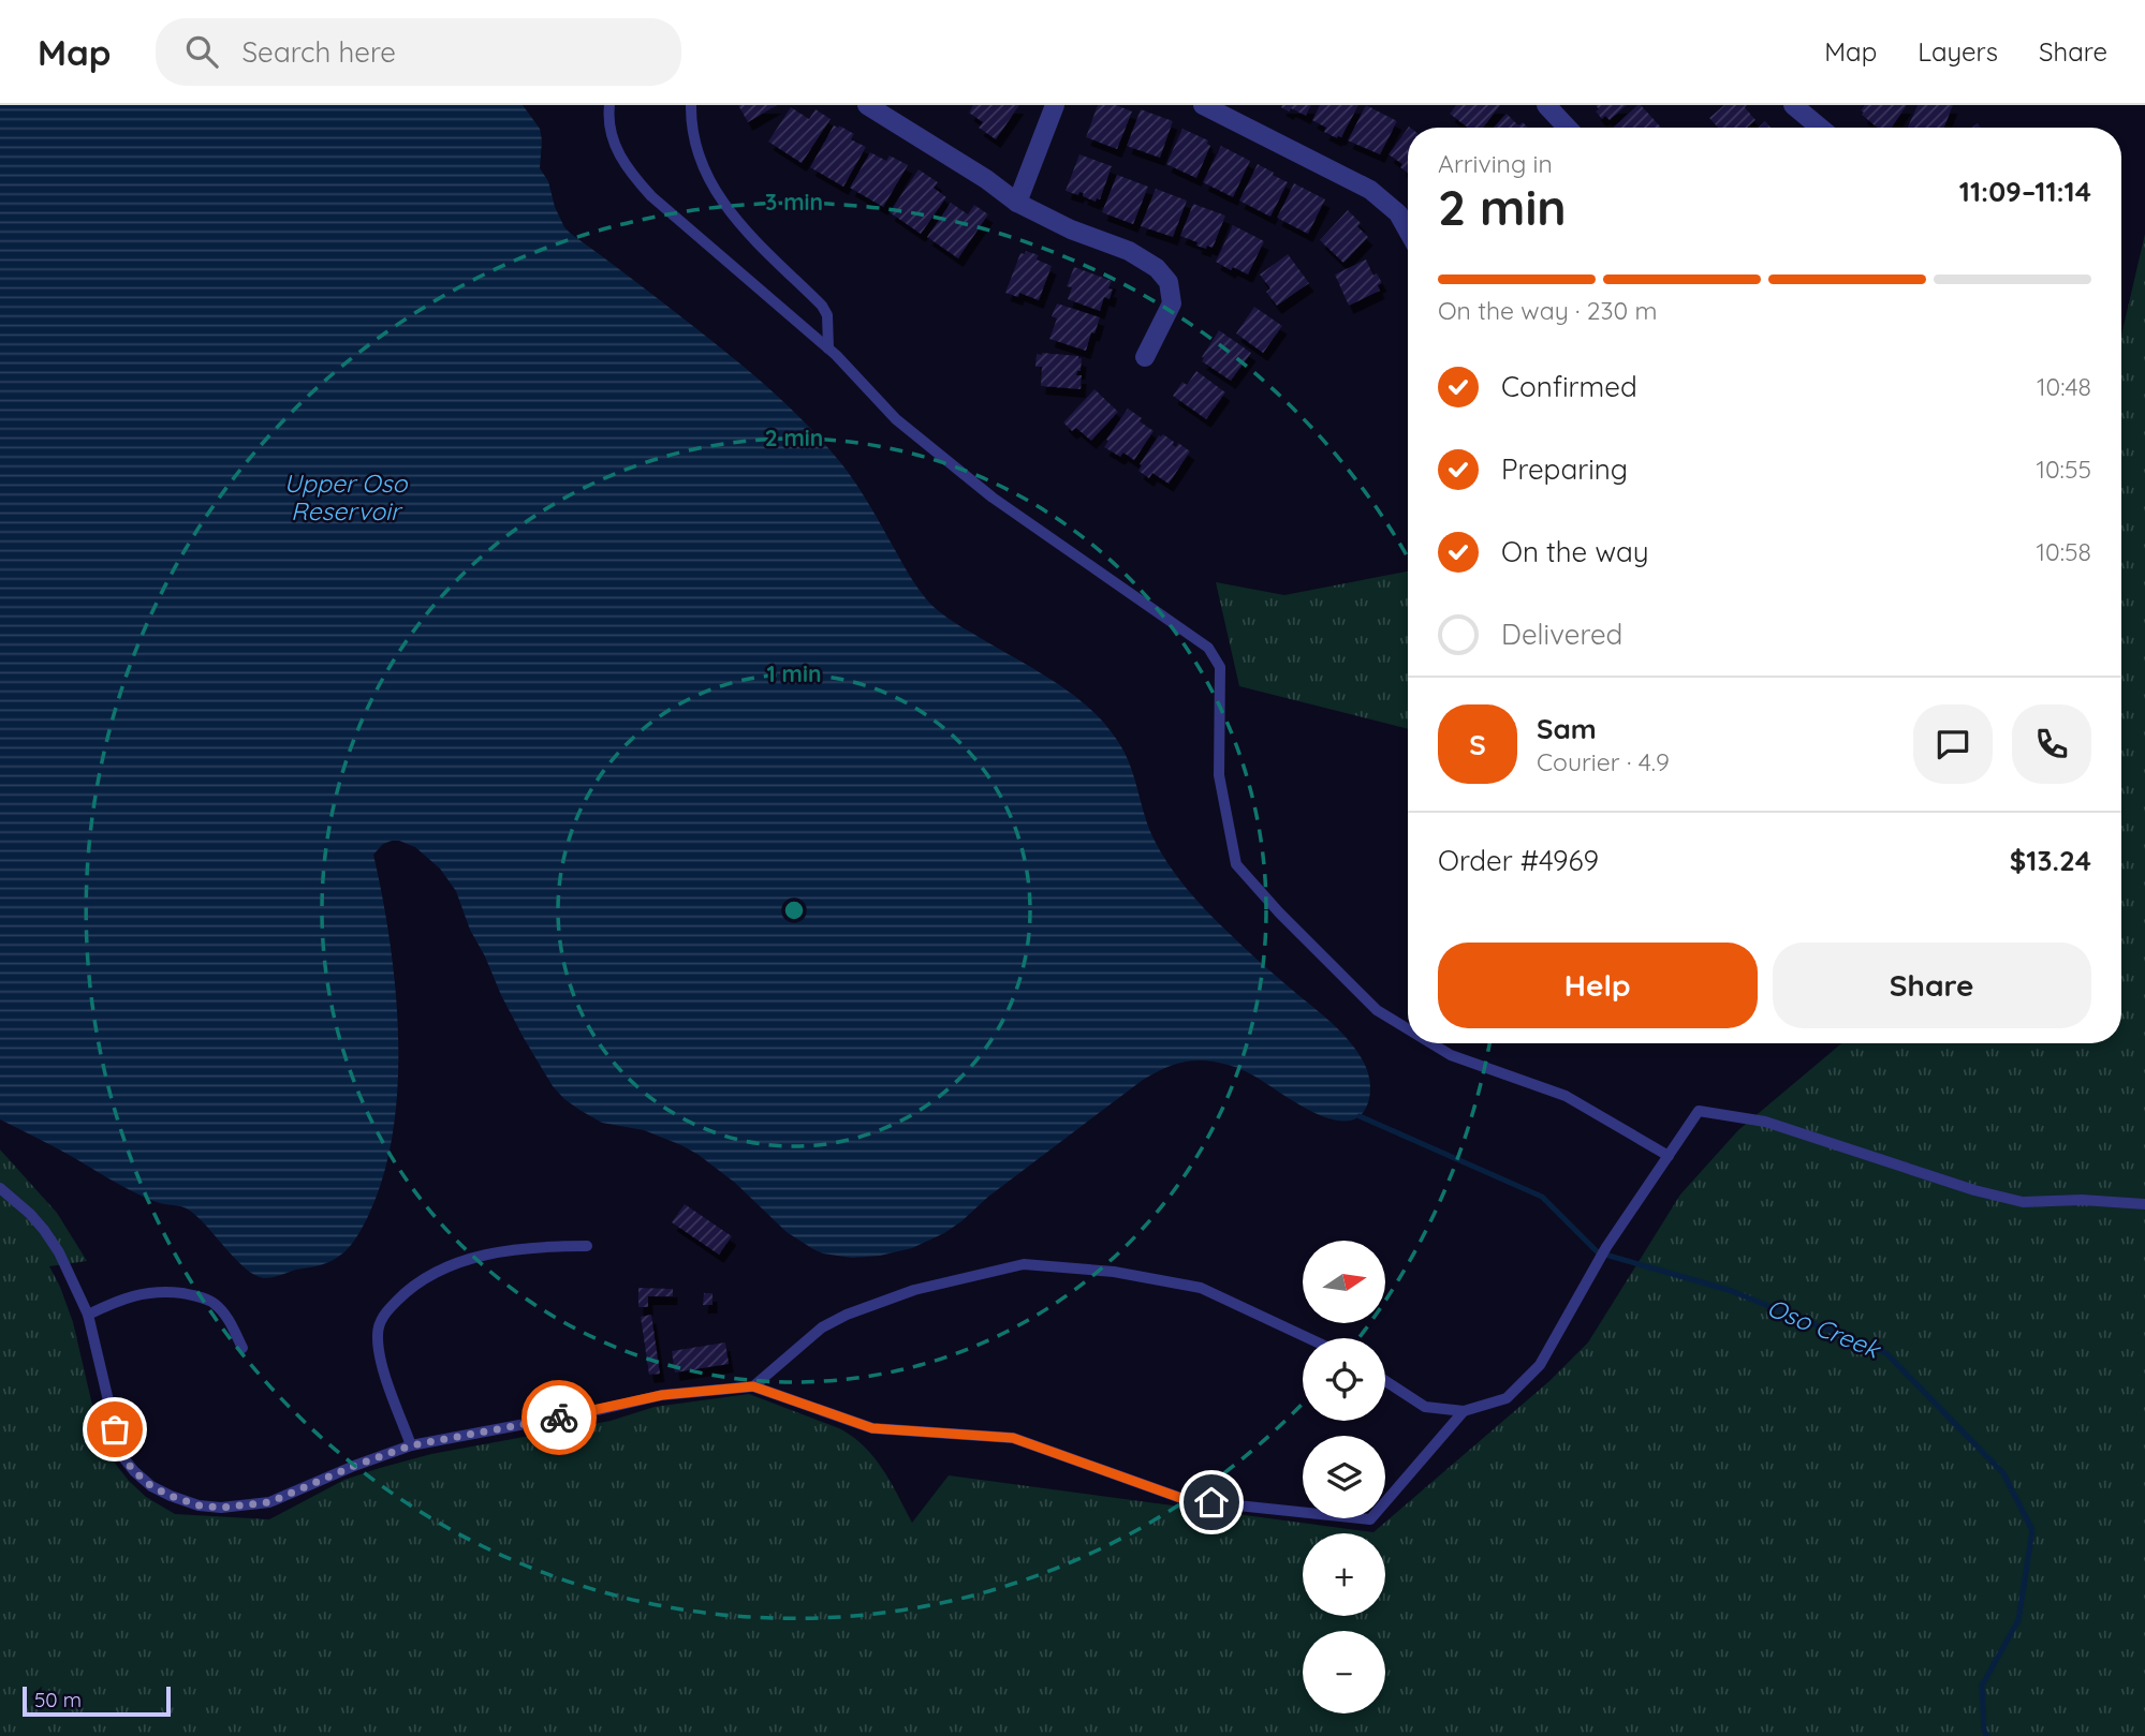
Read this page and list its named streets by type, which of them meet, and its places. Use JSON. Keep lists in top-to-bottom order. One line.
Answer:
{"water":["Upper Oso Reservoir","Oso Creek"],"scale_bar":"50 m","north":"right","page":{"header":"Map","search":"Search here","nav":["Map","Layers","Share"],"heading":["2 min","Arriving in","11:09–11:14"],"panel":["Sam","Courier · 4.9","Order #4969","$13.24"],"bar":"On the way · 230 m","list":[["Confirmed","10:48"],["Preparing","10:55"],["On the way","10:58"],"Delivered"],"round":"S","buttons":["Help","Share"],"map_buttons":["+","−"],"scale":"50 m"},"rings":["3 min","2 min","1 min"]}
